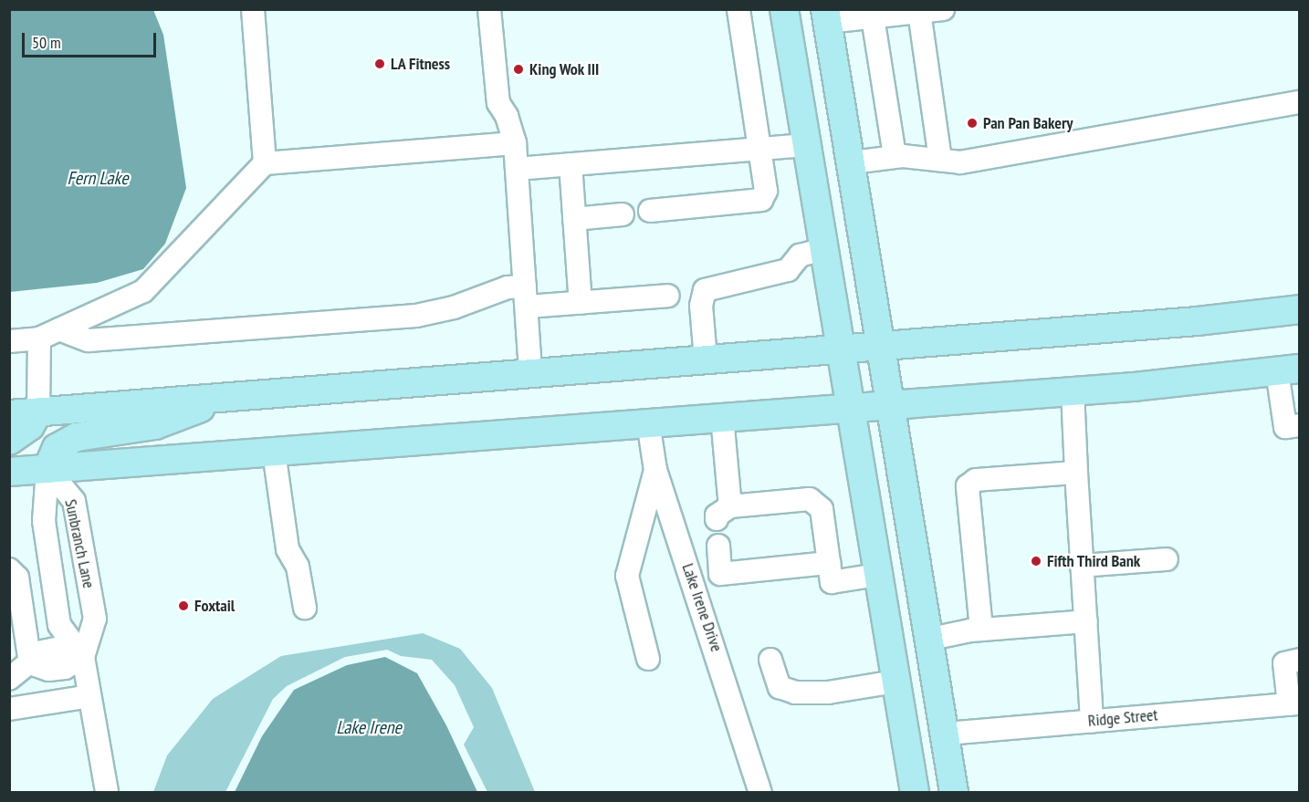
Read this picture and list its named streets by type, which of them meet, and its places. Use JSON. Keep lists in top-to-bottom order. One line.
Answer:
{"streets":{"street":["Sunbranch Lane","Lake Irene Drive","Ridge Street"]},"water":["Fern Lake","Lake Irene"],"places":["LA Fitness","King Wok III","Pan Pan Bakery","Fifth Third Bank","Foxtail"],"scale_bar":"50 m"}
